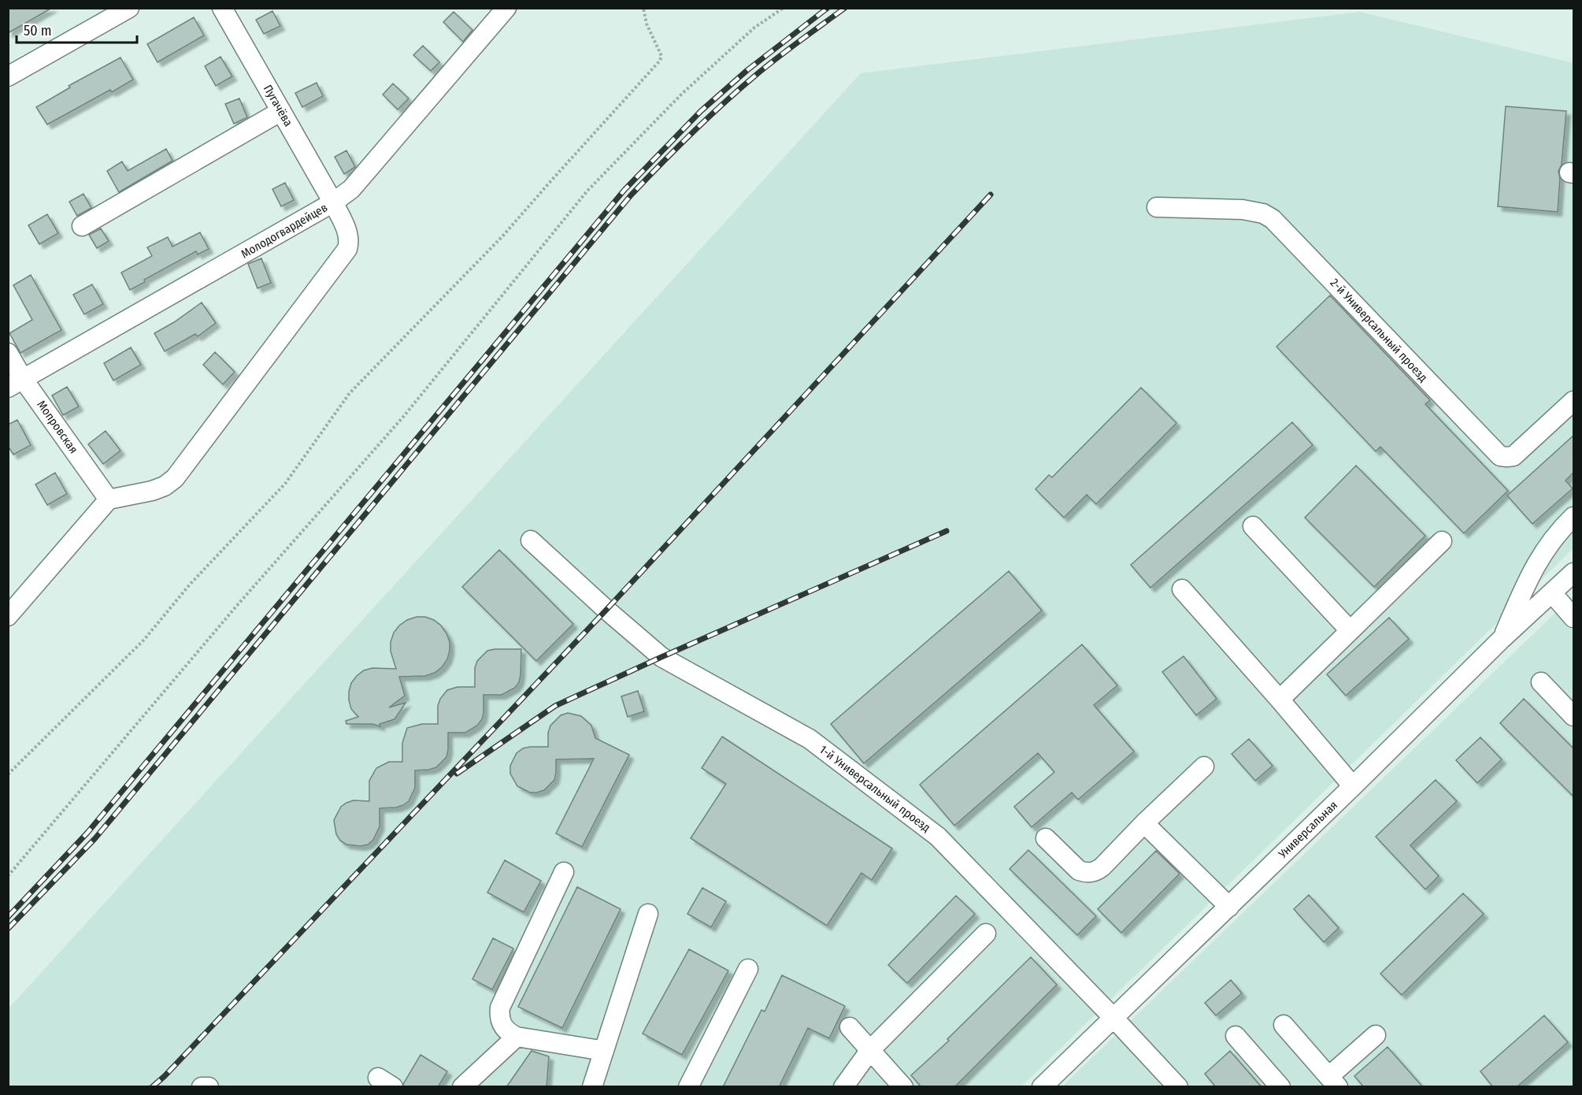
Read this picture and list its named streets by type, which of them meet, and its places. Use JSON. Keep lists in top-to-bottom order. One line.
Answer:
{"streets":{"street":["Пугачёва","Молодогвардейцев","2-й Универсальный проезд","Мопровская","1-й Универсальный проезд","Универсальная"]},"crossings":[["Пугачёва","Молодогвардейцев"],["Пугачёва","Мопровская"],["Молодогвардейцев","Мопровская"],["1-й Универсальный проезд","Универсальная"]],"scale_bar":"50 m"}
